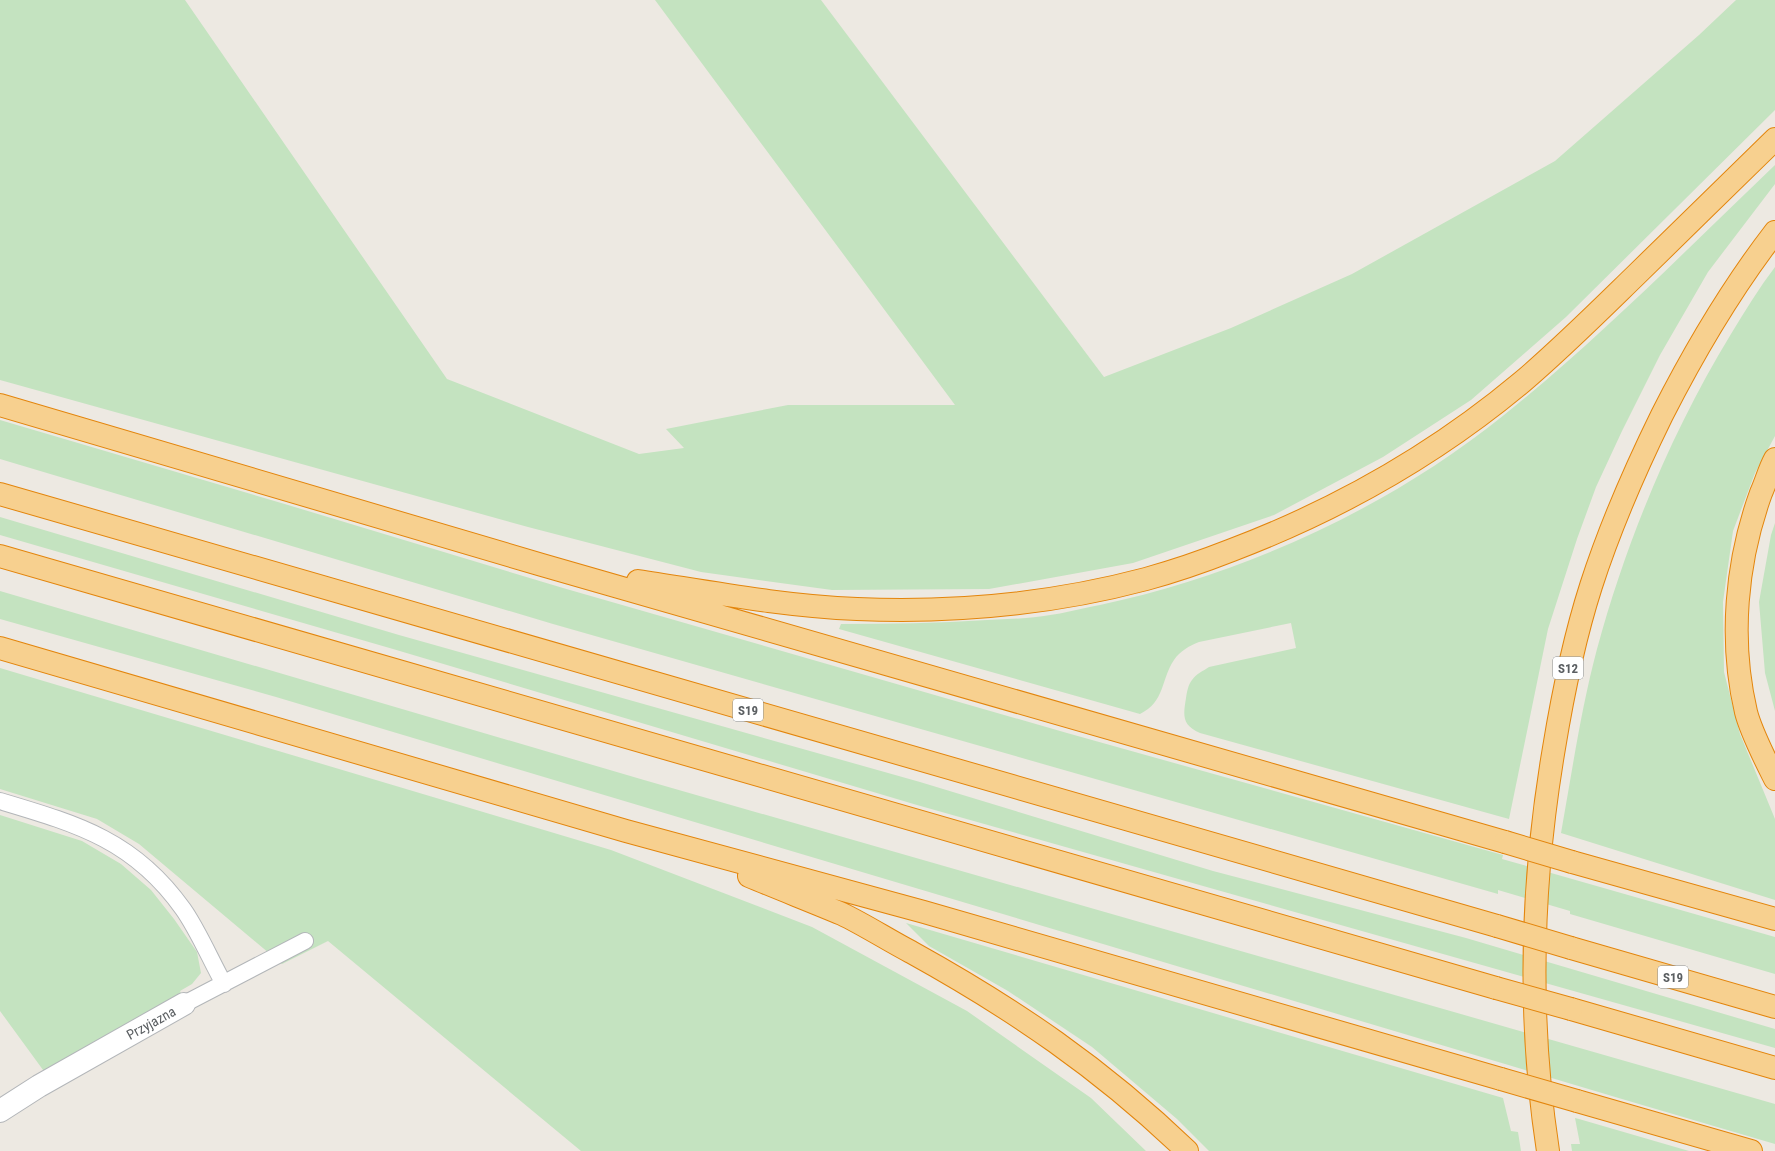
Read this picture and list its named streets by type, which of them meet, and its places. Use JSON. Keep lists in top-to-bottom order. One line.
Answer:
{"streets":{"highway":["S12","S19"],"street":["Przyjazna"]}}
